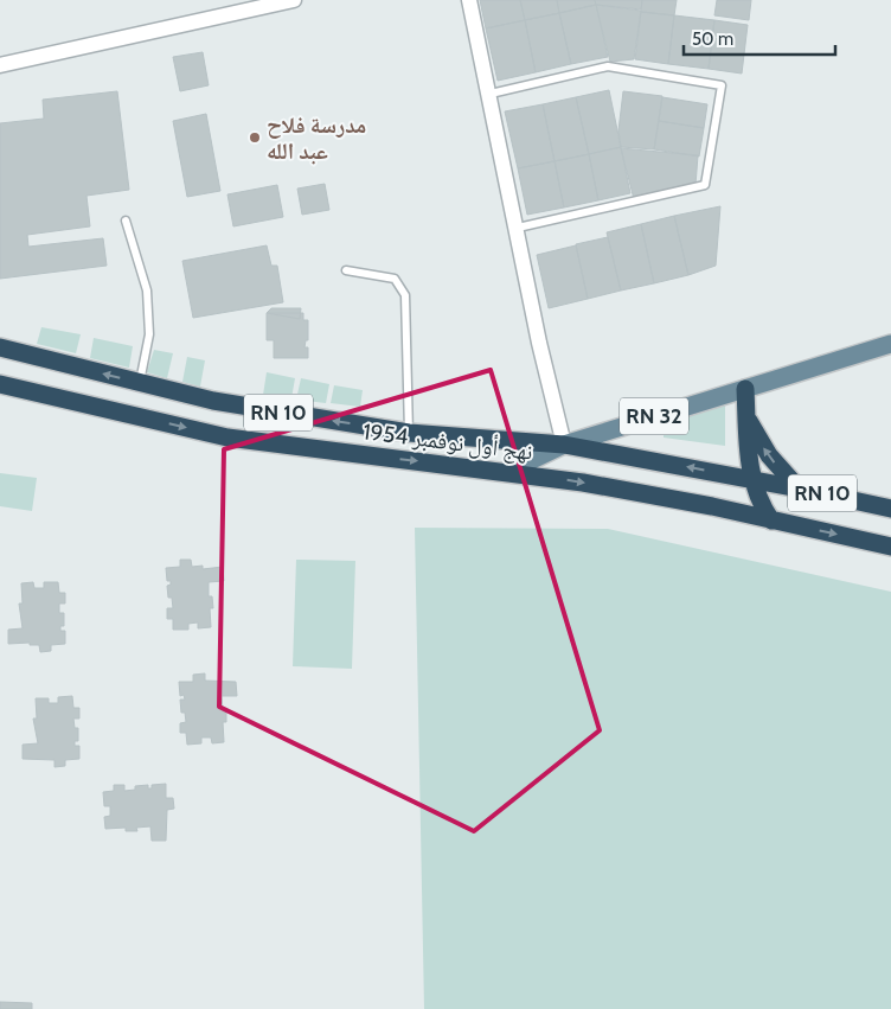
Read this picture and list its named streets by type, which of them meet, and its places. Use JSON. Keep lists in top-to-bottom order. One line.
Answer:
{"streets":{"highway":["RN 10","نهج أول نوفمبر 1954"],"main road":["RN 32"]},"crossings":[["RN 32","نهج أول نوفمبر 1954"]],"places":["مدرسة فلاح عبد الله"],"scale_bar":"50 m"}
